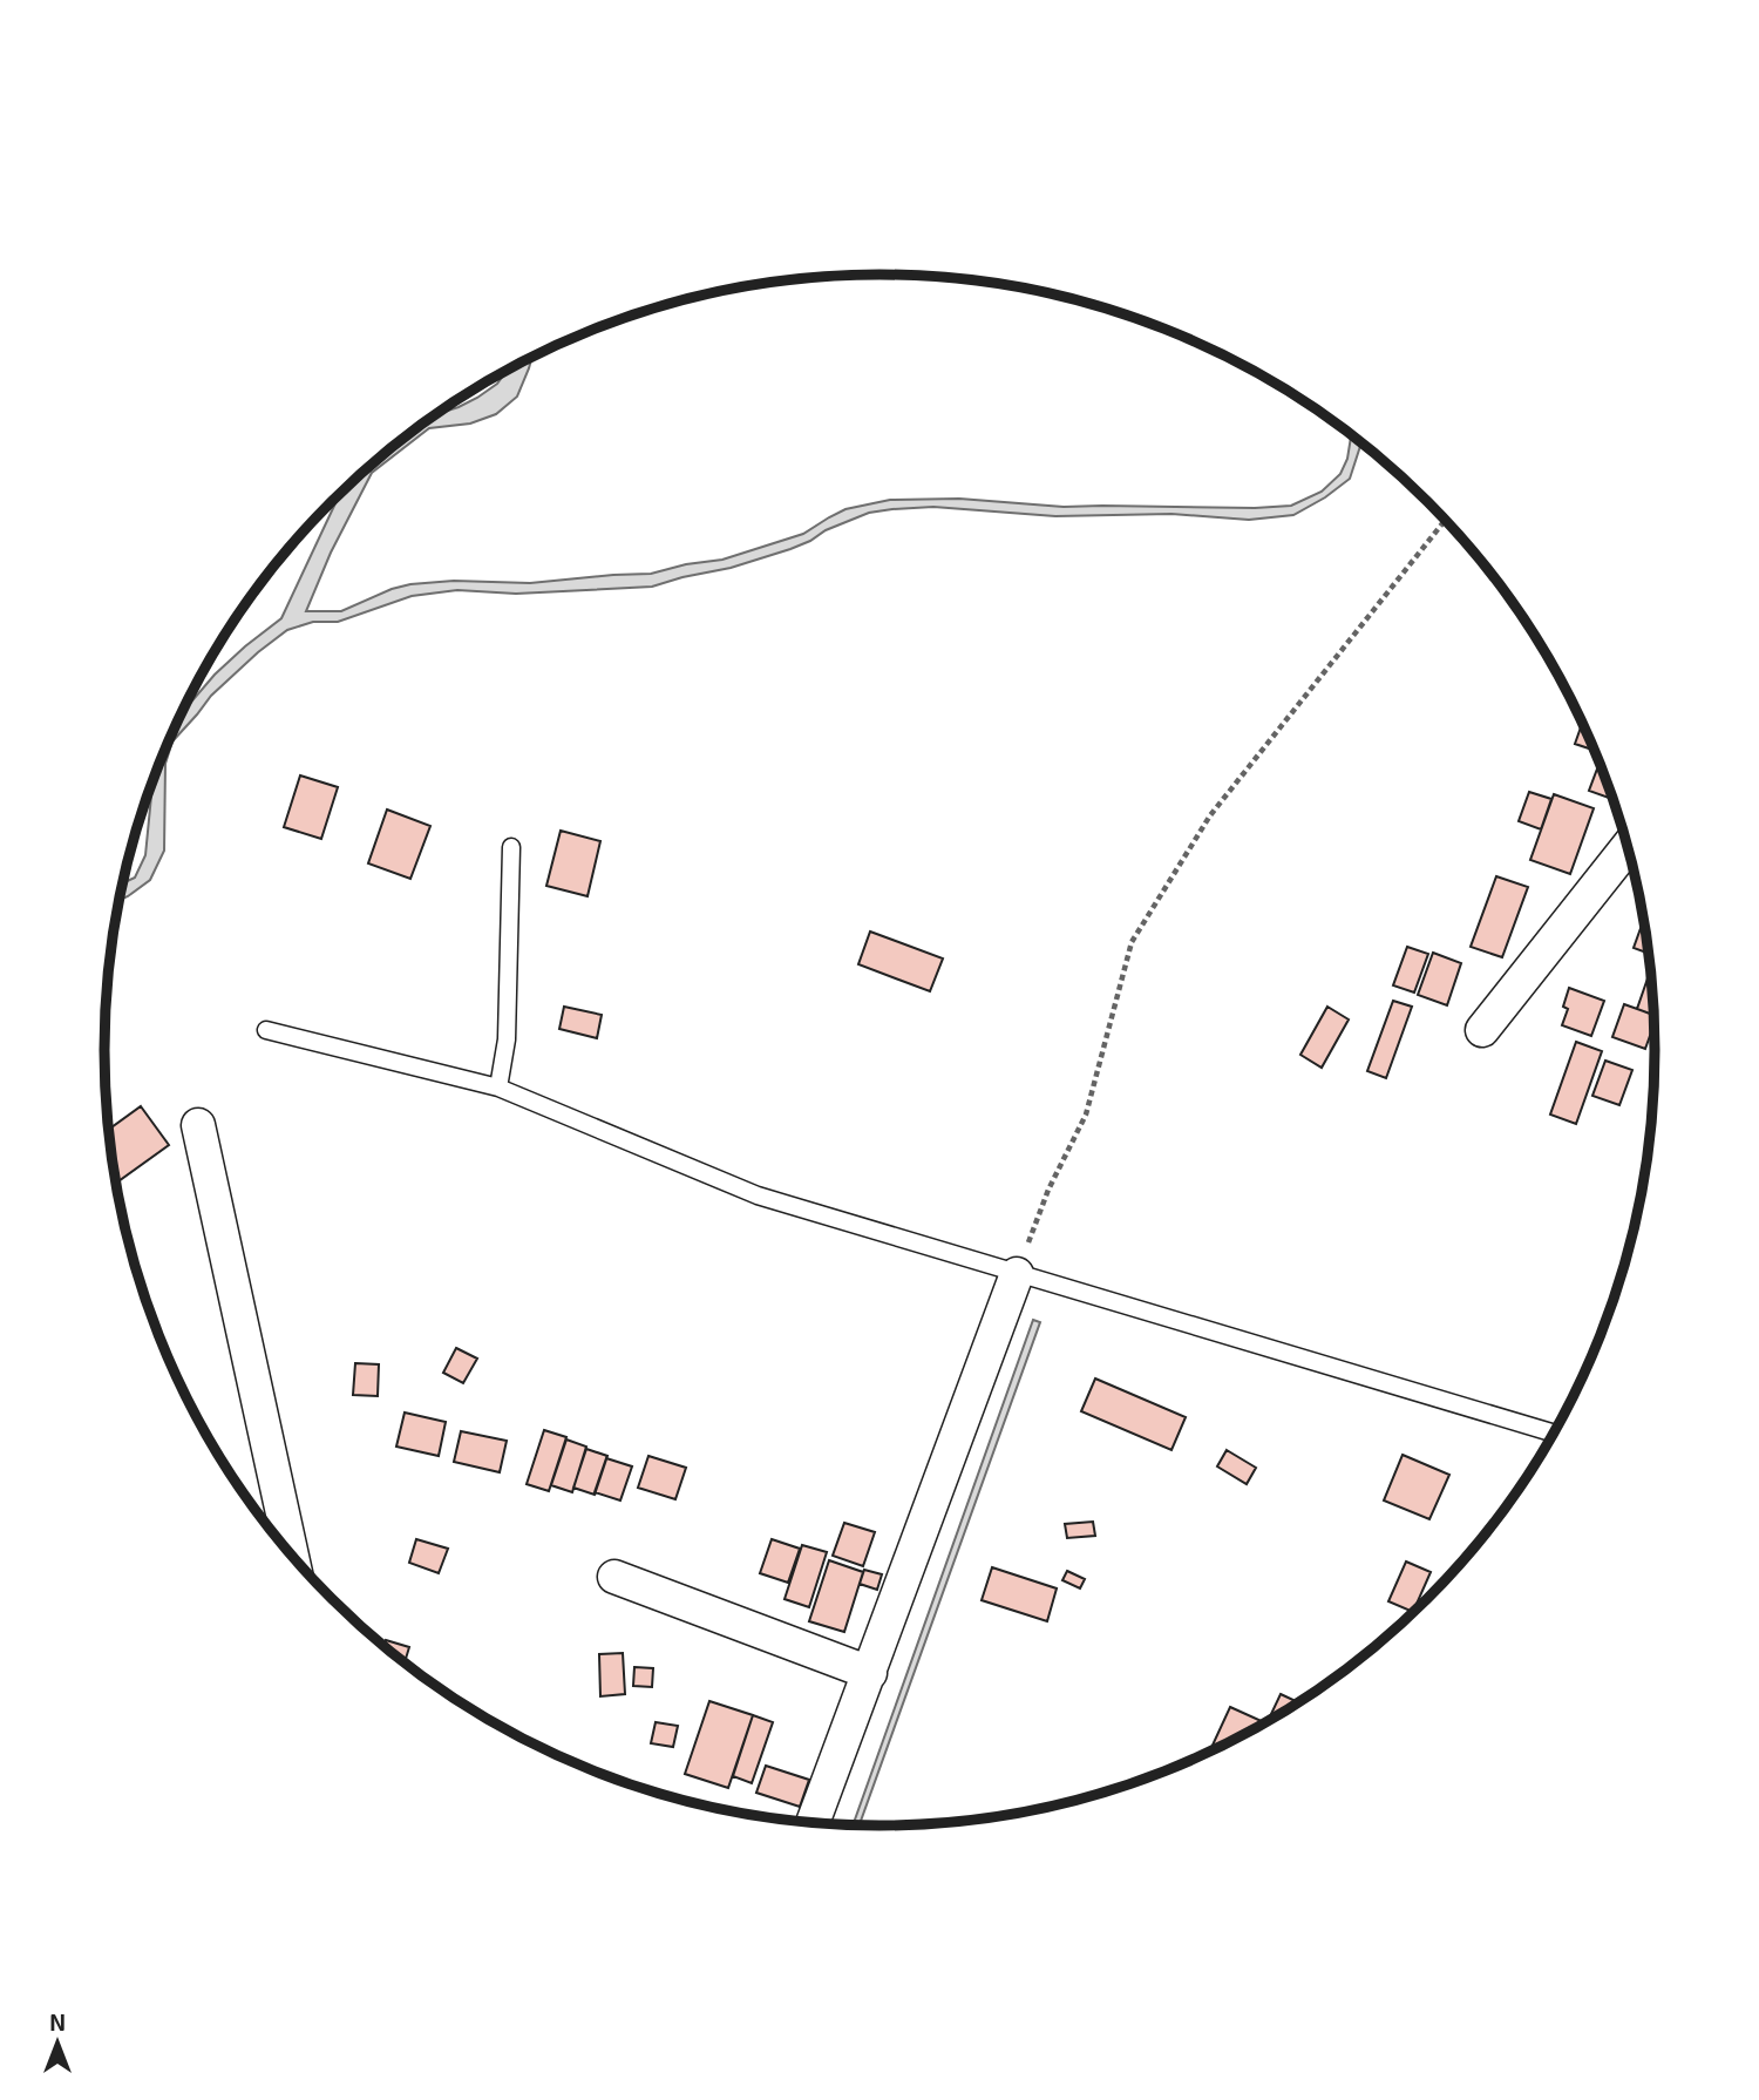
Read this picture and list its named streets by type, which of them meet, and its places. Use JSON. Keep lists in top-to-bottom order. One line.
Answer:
{"north":"top"}
